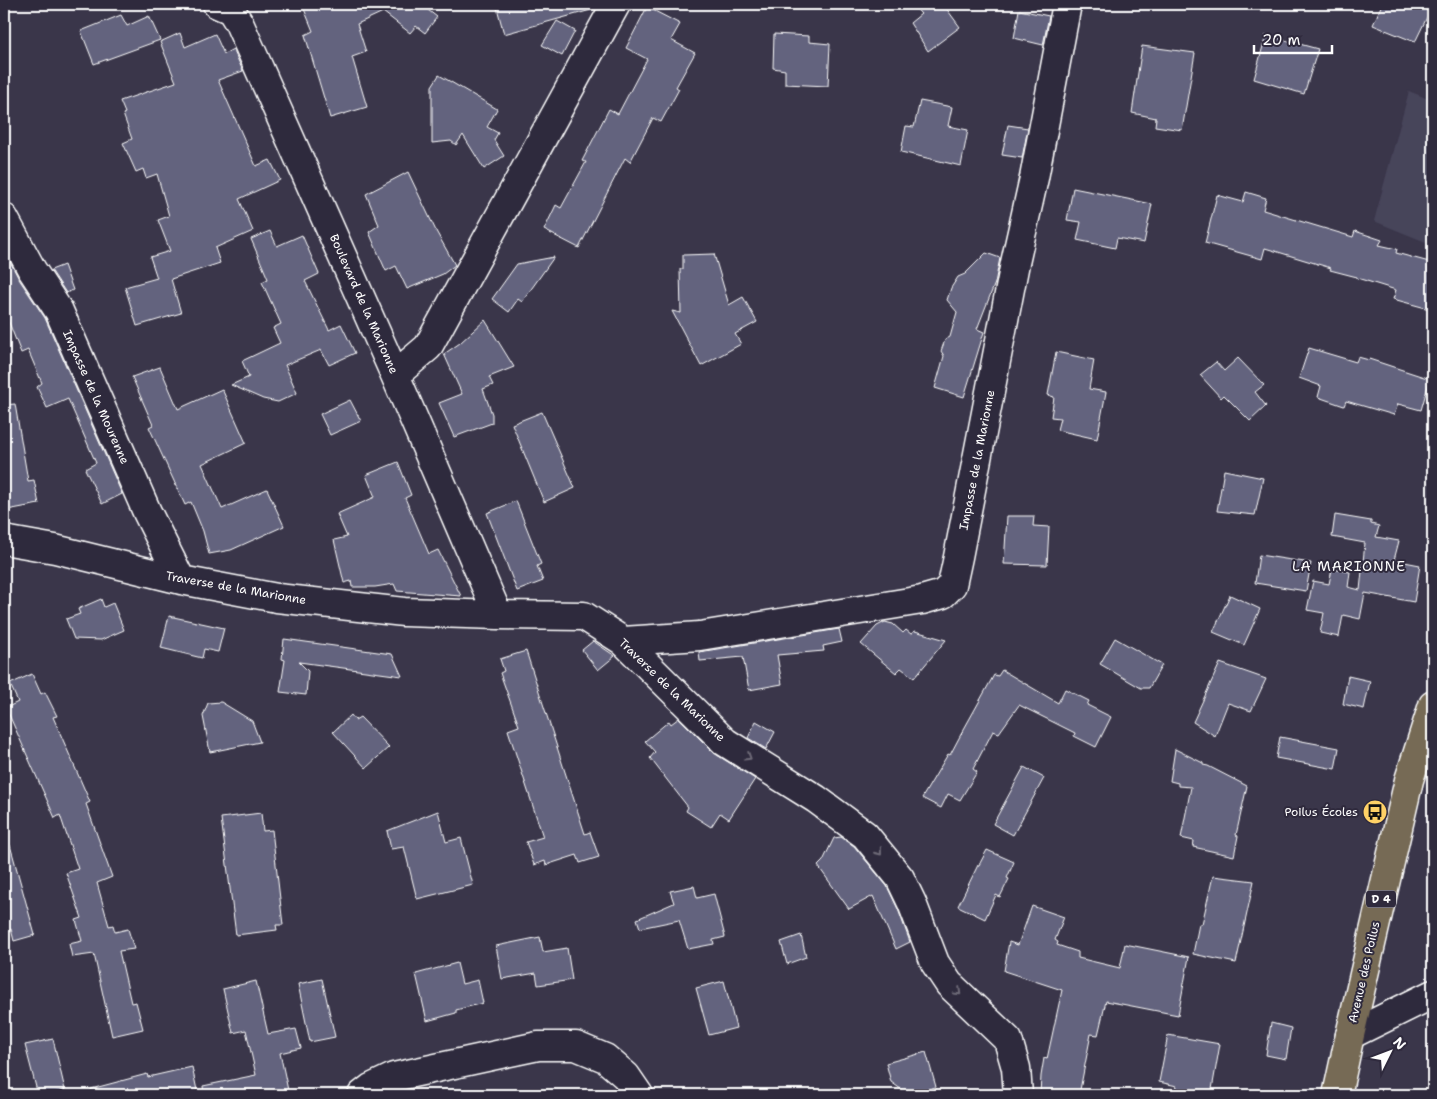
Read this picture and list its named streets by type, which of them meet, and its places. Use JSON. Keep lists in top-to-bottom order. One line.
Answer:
{"streets":{"main road":["D 4","Avenue des Poilus"],"street":["Boulevard de la Marionne","Impasse de la Mourenne","Impasse de la Marionne","Traverse de la Marionne"]},"crossings":[["Boulevard de la Marionne","Traverse de la Marionne"],["Impasse de la Mourenne","Traverse de la Marionne"],["Impasse de la Marionne","Traverse de la Marionne"]],"one_way":["Traverse de la Marionne"],"districts":["LA MARIONNE"],"places":{"bus stop":["Poilus Écoles"]},"scale_bar":"20 m","north":"top right"}
